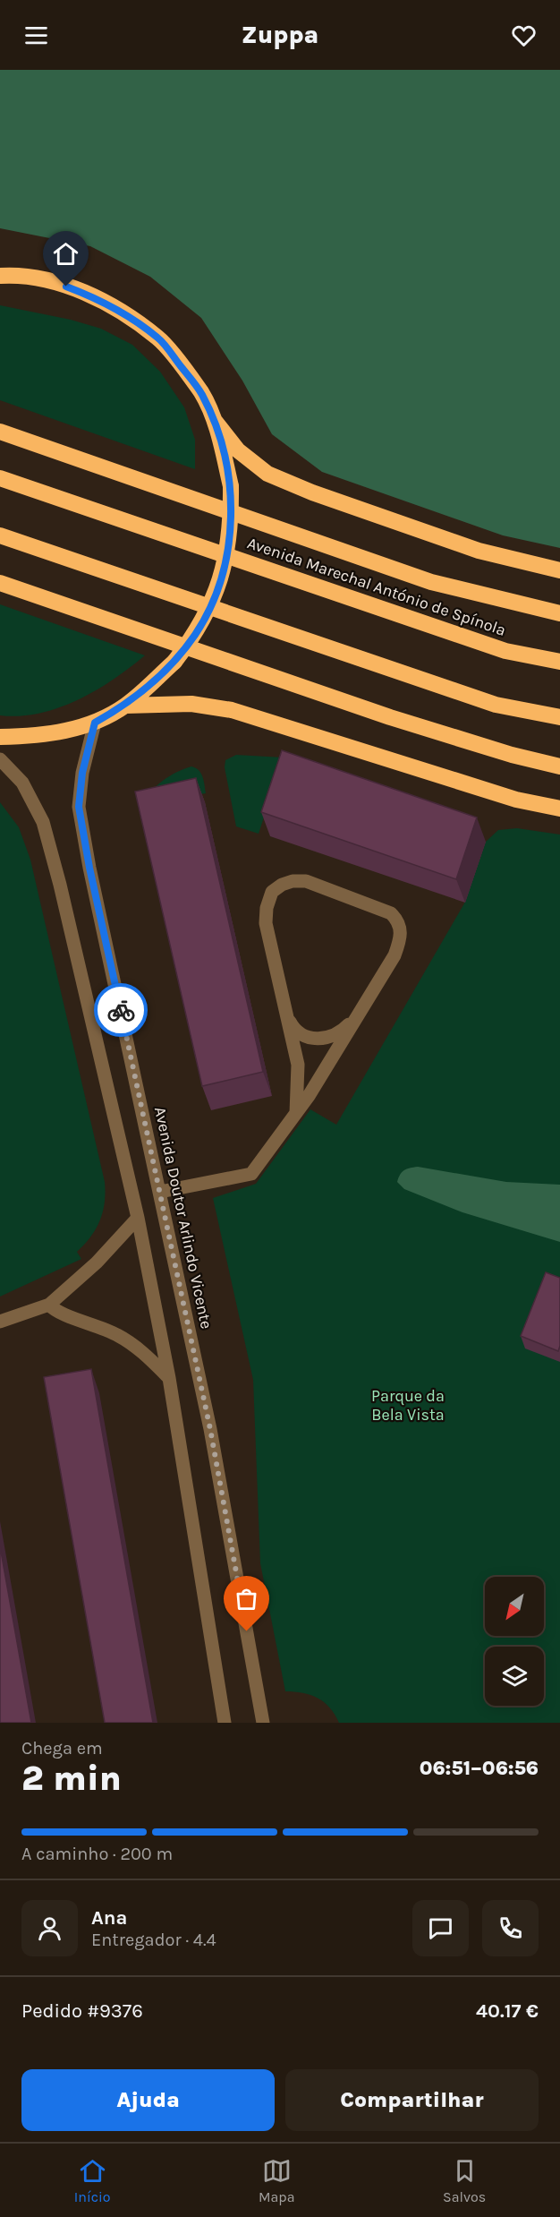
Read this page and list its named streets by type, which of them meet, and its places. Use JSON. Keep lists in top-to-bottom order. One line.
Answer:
{"streets":{"highway":["Avenida Marechal António de Spínola"],"street":["Avenida Doutor Arlindo Vicente"]},"parks":["Parque da Bela Vista"],"north":"bottom left","page":{"header":"Zuppa","heading":["2 min","Chega em","06:51–06:56"],"panel":["Ana","Entregador · 4.4","Pedido #9376","40.17 €"],"bar":"A caminho · 200 m","buttons":["Ajuda","Compartilhar"],"tabs":["Início","Mapa","Salvos"]}}
